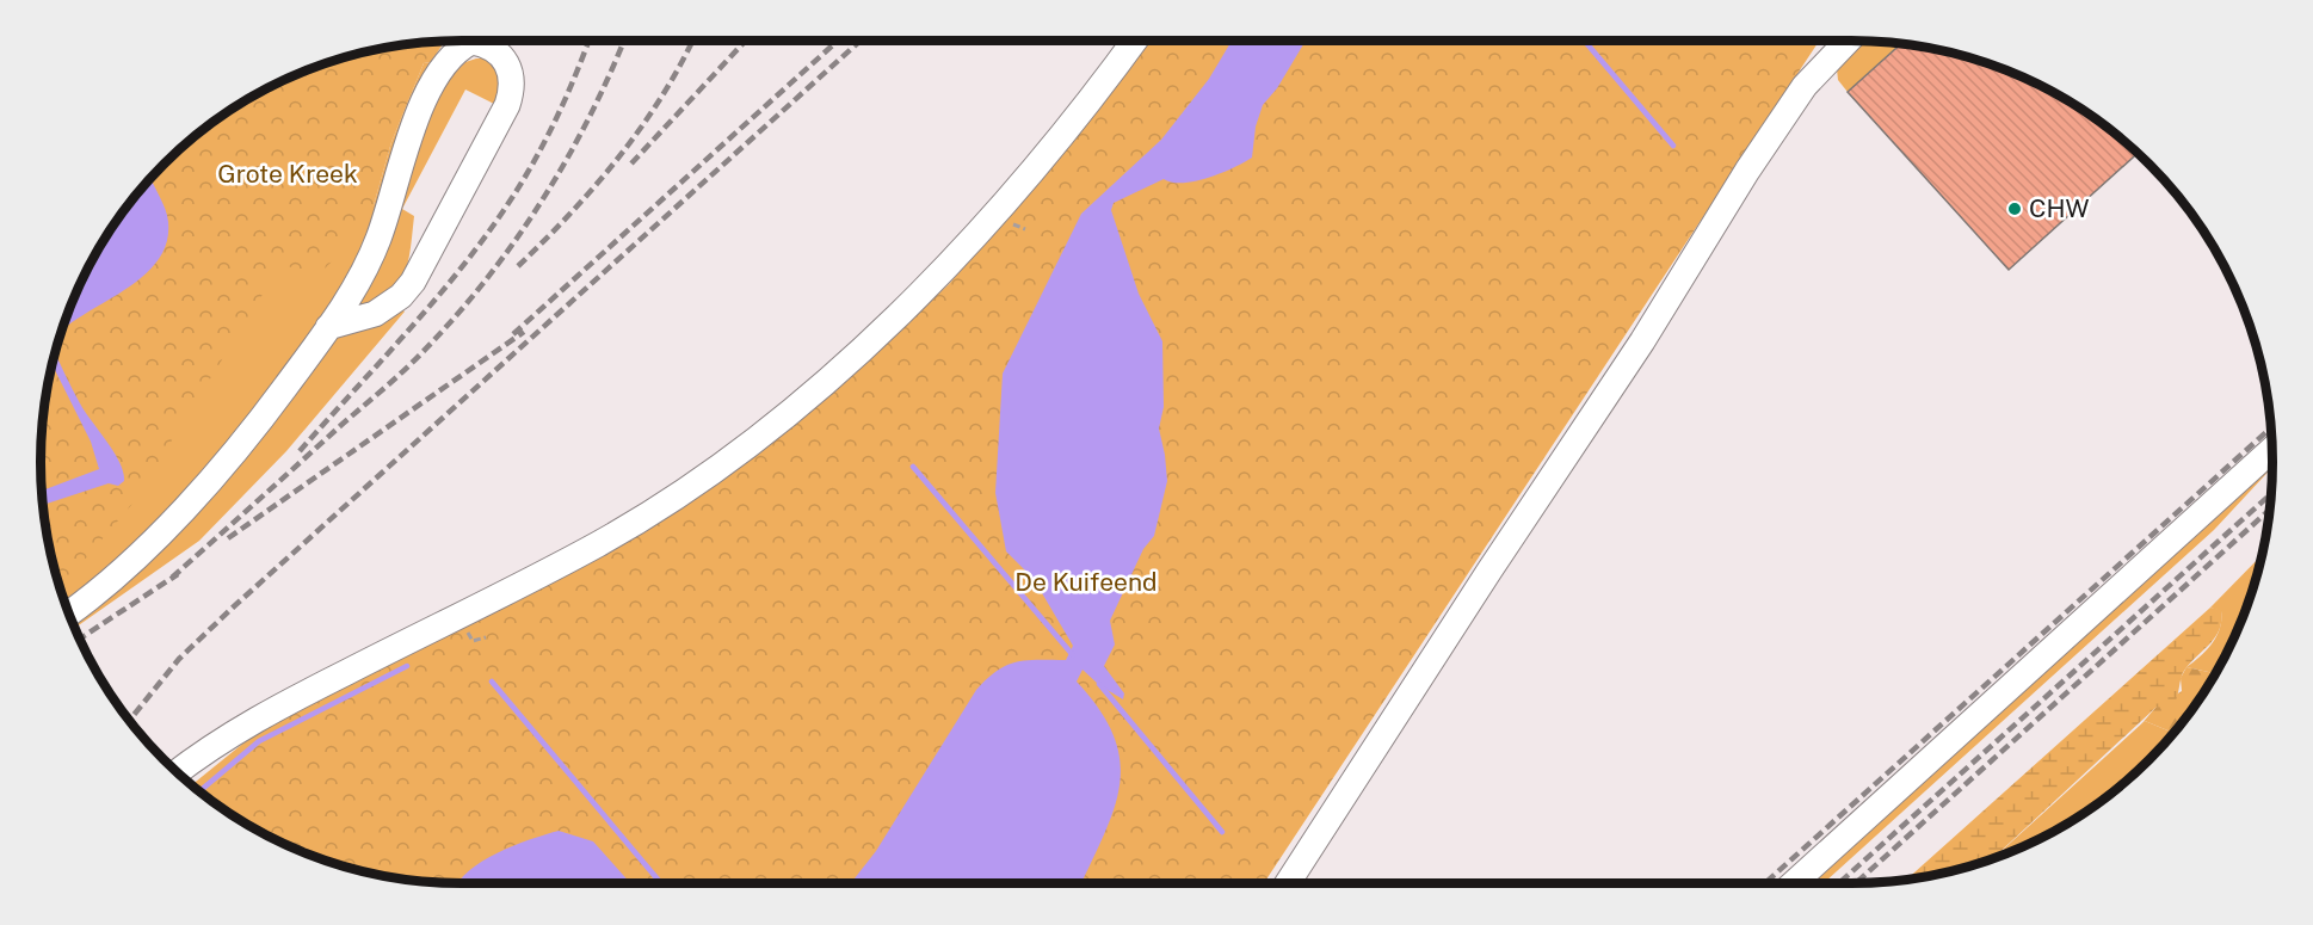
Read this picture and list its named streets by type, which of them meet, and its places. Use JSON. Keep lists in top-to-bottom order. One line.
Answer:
{"parks":["Grote Kreek","De Kuifeend"],"places":["CHW"]}
